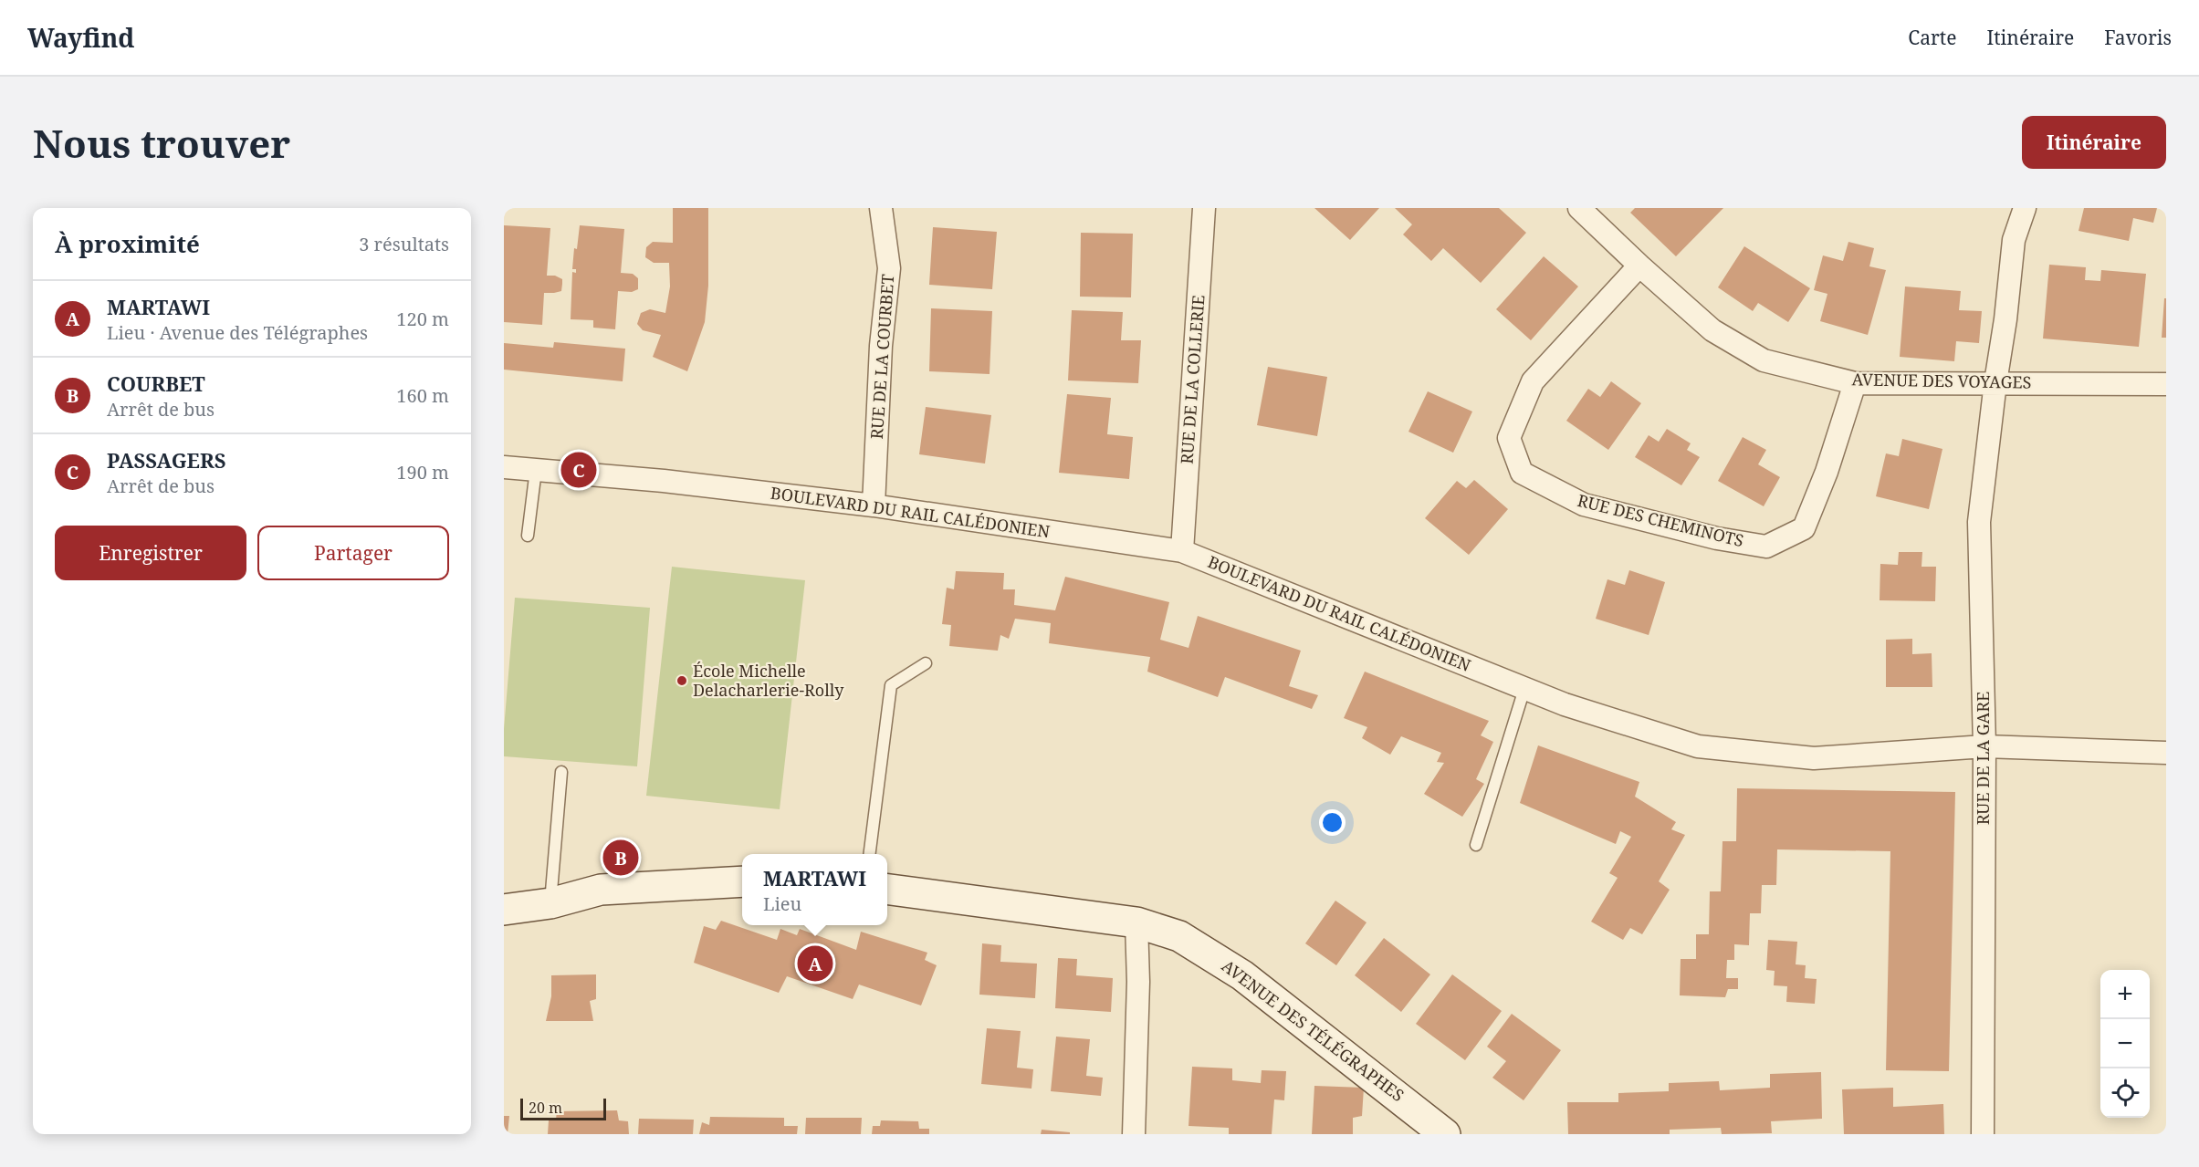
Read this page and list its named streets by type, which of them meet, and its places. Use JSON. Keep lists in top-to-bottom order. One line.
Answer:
{"streets":{"street":["RUE DE LA COURBET","RUE DE LA COLLERIE","AVENUE DES VOYAGES","BOULEVARD DU RAIL CALÉDONIEN","RUE DES CHEMINOTS","RUE DE LA GARE","AVENUE DES TÉLÉGRAPHES"]},"crossings":[["RUE DE LA COURBET","BOULEVARD DU RAIL CALÉDONIEN"],["RUE DE LA COLLERIE","BOULEVARD DU RAIL CALÉDONIEN"],["AVENUE DES VOYAGES","RUE DES CHEMINOTS"],["AVENUE DES VOYAGES","RUE DE LA GARE"],["BOULEVARD DU RAIL CALÉDONIEN","RUE DE LA GARE"]],"places":["École Michelle Delacharlerie-Rolly"],"scale_bar":"20 m","page":{"header":"Wayfind","nav":["Carte","Itinéraire","Favoris"],"buttons":["Itinéraire",["Enregistrer","Partager"]],"title":"Nous trouver","heading":["À proximité","3 résultats"],"list":[{"mark":"A","name":"MARTAWI","note":"Lieu · Avenue des Télégraphes","value":"120 m"},{"mark":"B","name":"COURBET","note":"Arrêt de bus","value":"160 m"},{"mark":"C","name":"PASSAGERS","note":"Arrêt de bus","value":"190 m"}],"pins":["C","B","A"],"popup":["MARTAWI","Lieu"],"map_buttons":["+","−"],"scale":"20 m"}}
